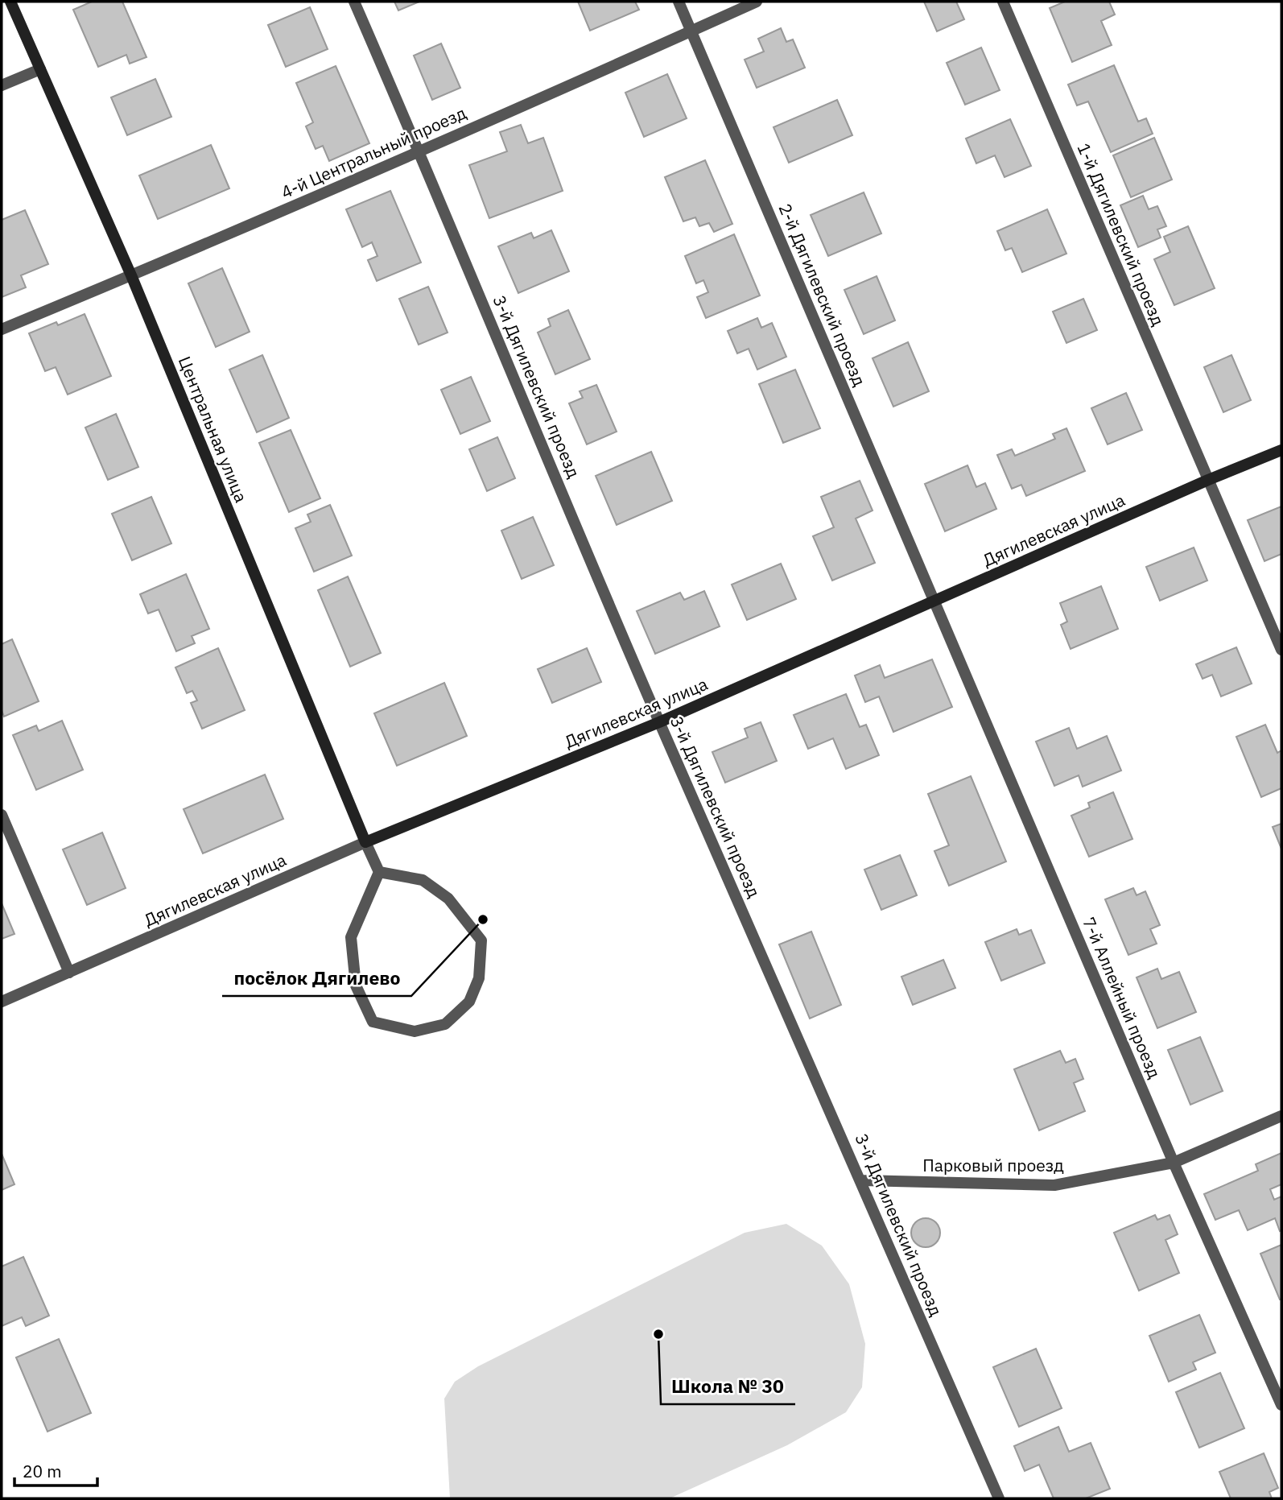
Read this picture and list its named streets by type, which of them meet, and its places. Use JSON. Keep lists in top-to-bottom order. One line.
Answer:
{"streets":{"street":["4-й Центральный проезд","1-й Дягилевский проезд","2-й Дягилевский проезд","3-й Дягилевский проезд","Центральная улица","Дягилевская улица","7-й Аллейный проезд","Парковый проезд"]},"crossings":[["4-й Центральный проезд","2-й Дягилевский проезд"],["4-й Центральный проезд","3-й Дягилевский проезд"],["4-й Центральный проезд","Центральная улица"],["1-й Дягилевский проезд","Дягилевская улица"],["2-й Дягилевский проезд","Дягилевская улица"],["2-й Дягилевский проезд","7-й Аллейный проезд"],["3-й Дягилевский проезд","Дягилевская улица"],["3-й Дягилевский проезд","Парковый проезд"],["Центральная улица","Дягилевская улица"],["Дягилевская улица","7-й Аллейный проезд"],["7-й Аллейный проезд","Парковый проезд"]],"places":["посёлок Дягилево","Школа № 30"],"scale_bar":"20 m"}
